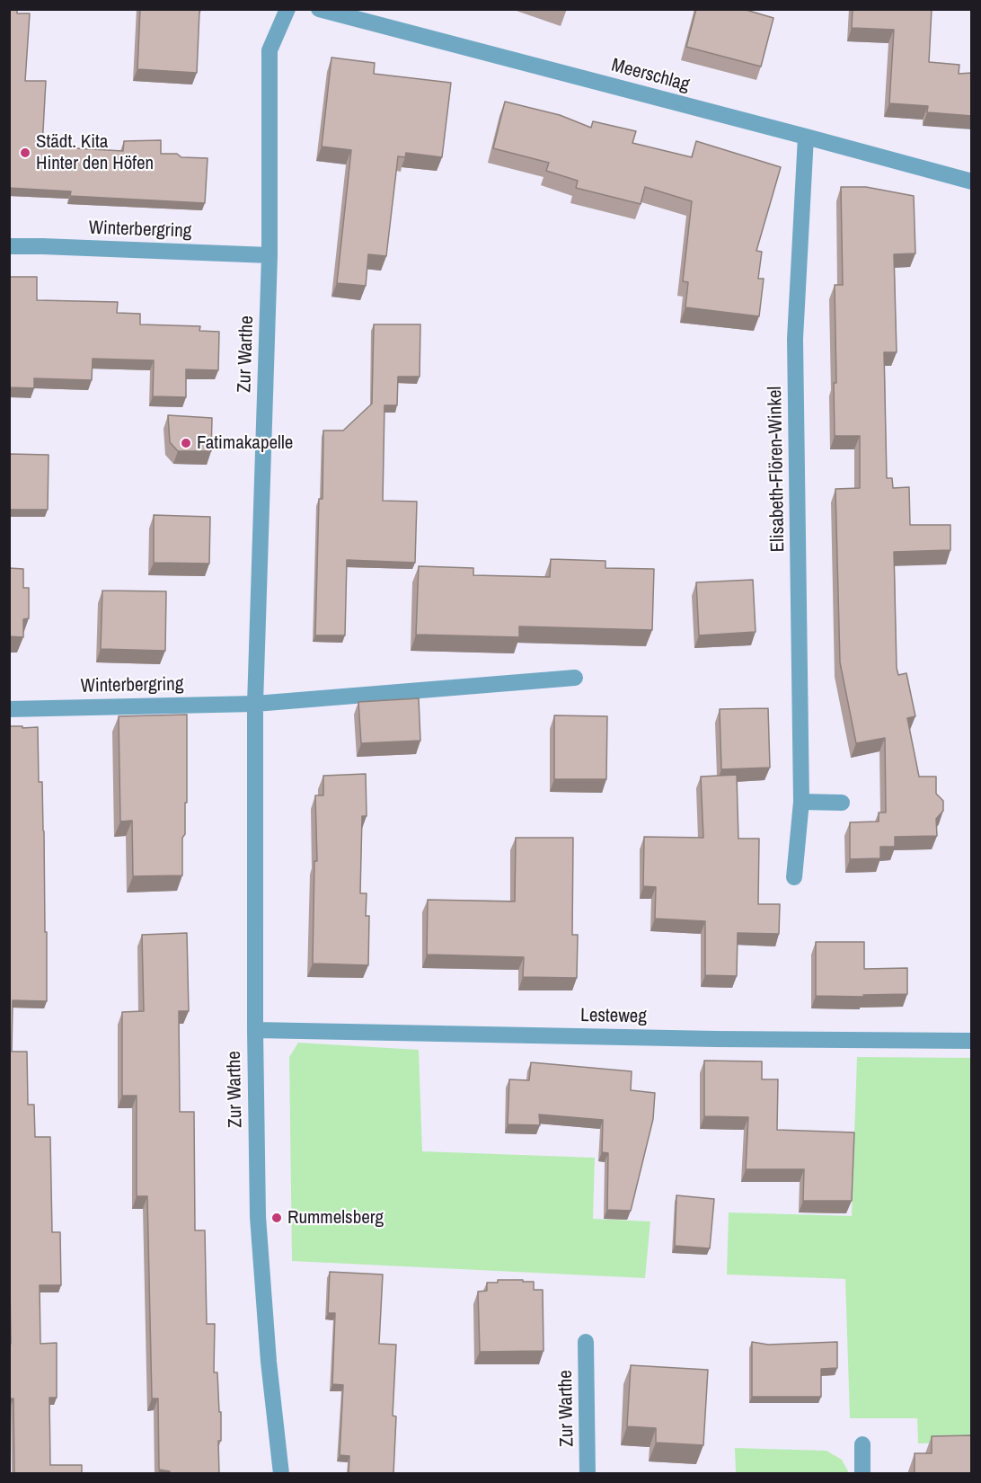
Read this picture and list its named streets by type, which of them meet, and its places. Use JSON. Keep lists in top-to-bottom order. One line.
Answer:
{"streets":{"street":["Meerschlag","Winterbergring","Zur Warthe","Elisabeth-Flören-Winkel","Lesteweg"]},"crossings":[["Meerschlag","Elisabeth-Flören-Winkel"],["Winterbergring","Zur Warthe"],["Zur Warthe","Lesteweg"]],"places":["Städt. Kita Hinter den Höfen","Fatimakapelle","Rummelsberg"]}
